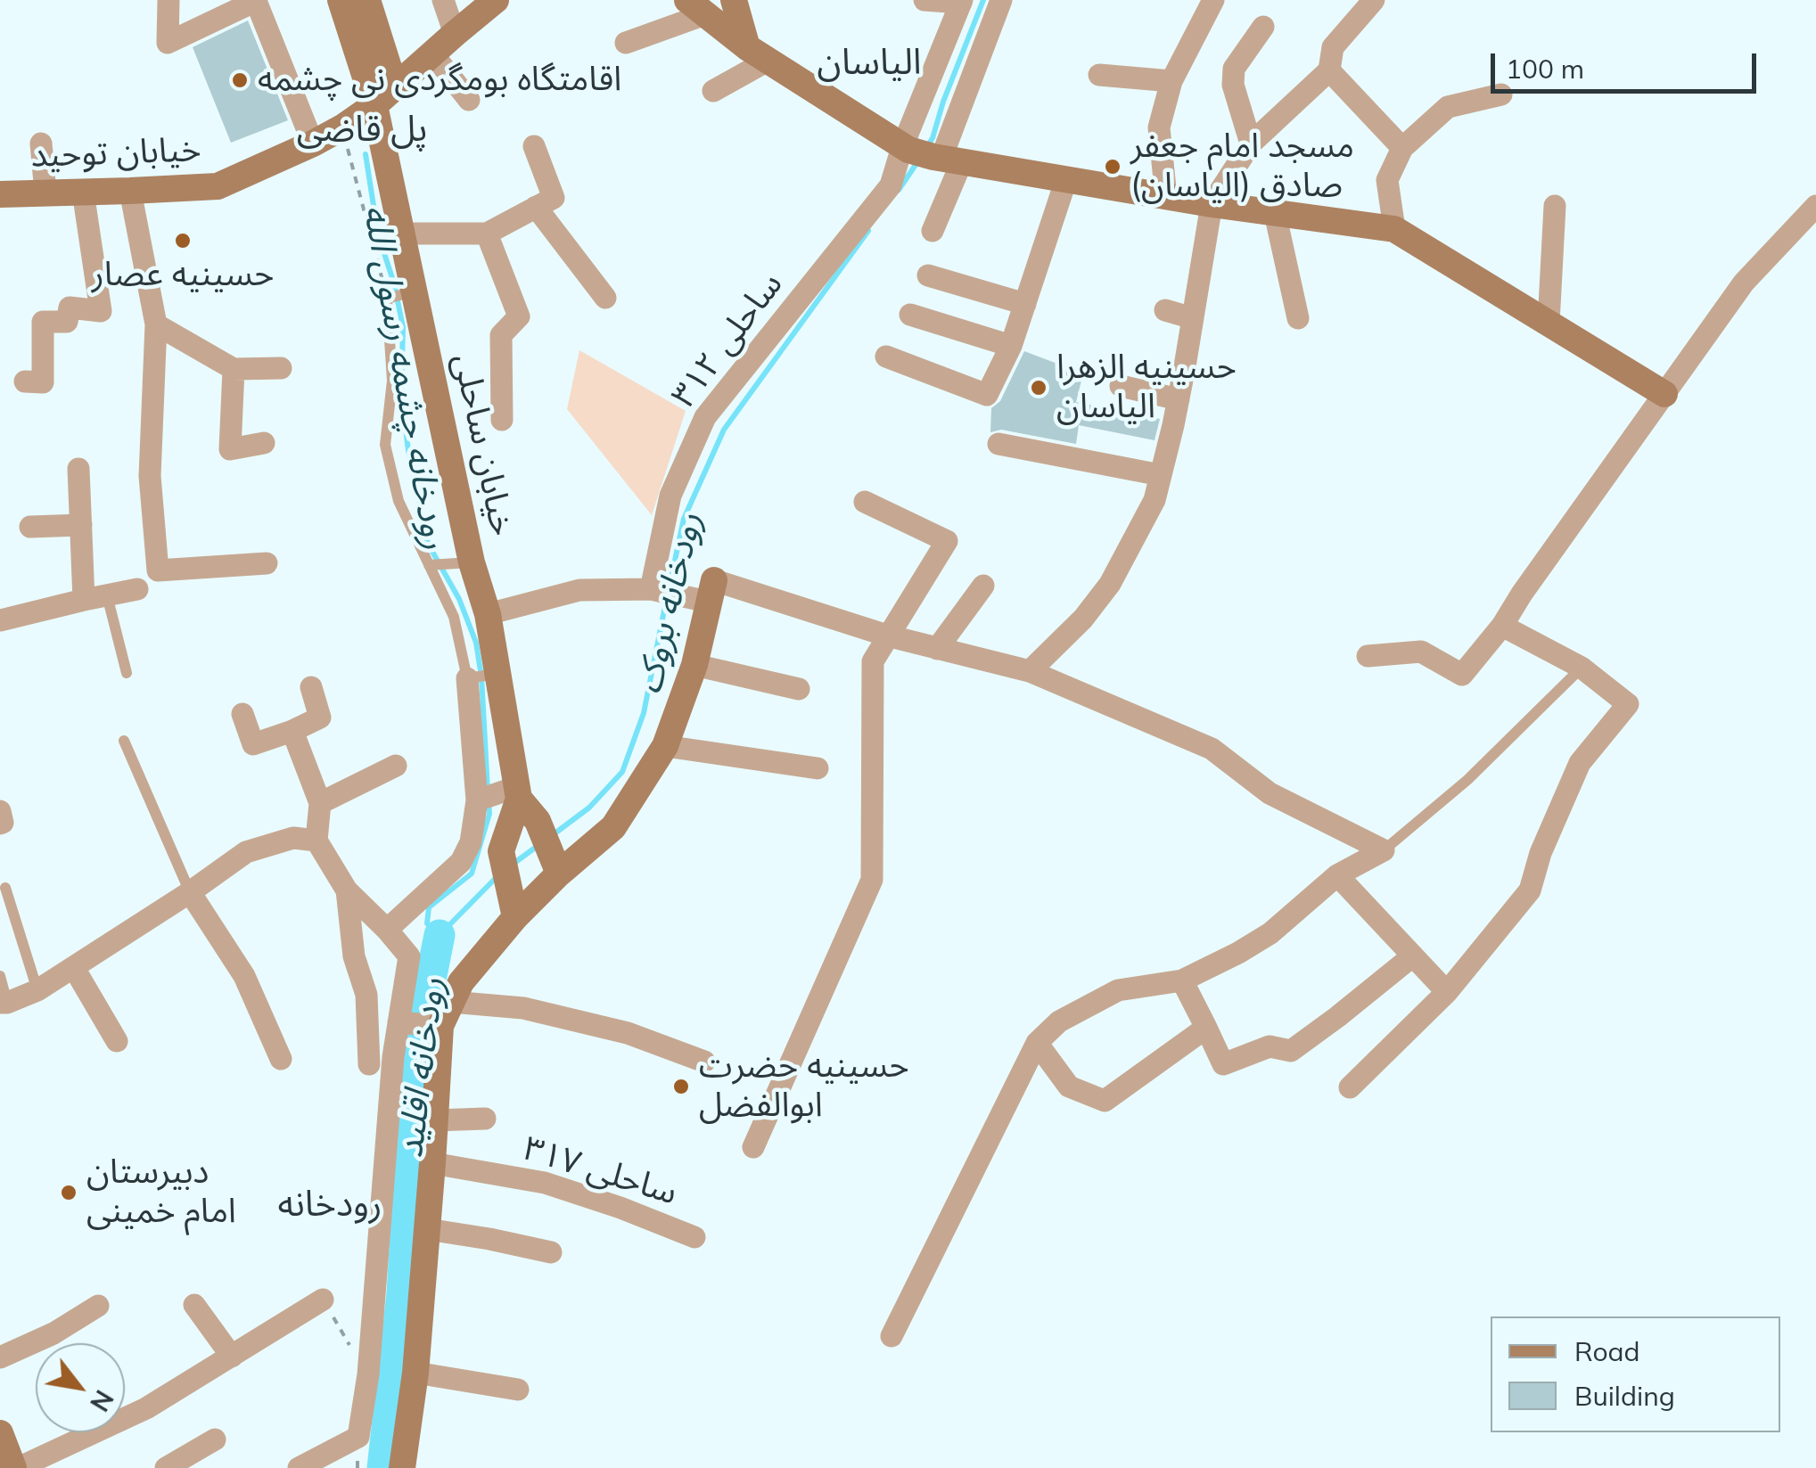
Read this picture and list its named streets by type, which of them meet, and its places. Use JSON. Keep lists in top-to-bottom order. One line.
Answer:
{"streets":{"street":["خیابان توحید","ساحلی ۳۱۲","خیابان ساحلی","ساحلی ۳۱۷"]},"crossings":[["خیابان توحید","خیابان ساحلی"]],"districts":["الیاسان","پل قاضی","رودخانه"],"water":["رودخانه چشمه رسول الله","رودخانه بروک","رودخانه اقلید"],"places":["اقامتگاه بومگردی نی چشمه","مسجد امام جعفر صادق (الیاسان)","حسینیه عصار","حسینیه الزهرا الیاسان","حسینیه حضرت ابوالفضل","دبیرستان امام خمینی"],"legend":["Road","Building"],"scale_bar":"100 m","north":"bottom right"}
